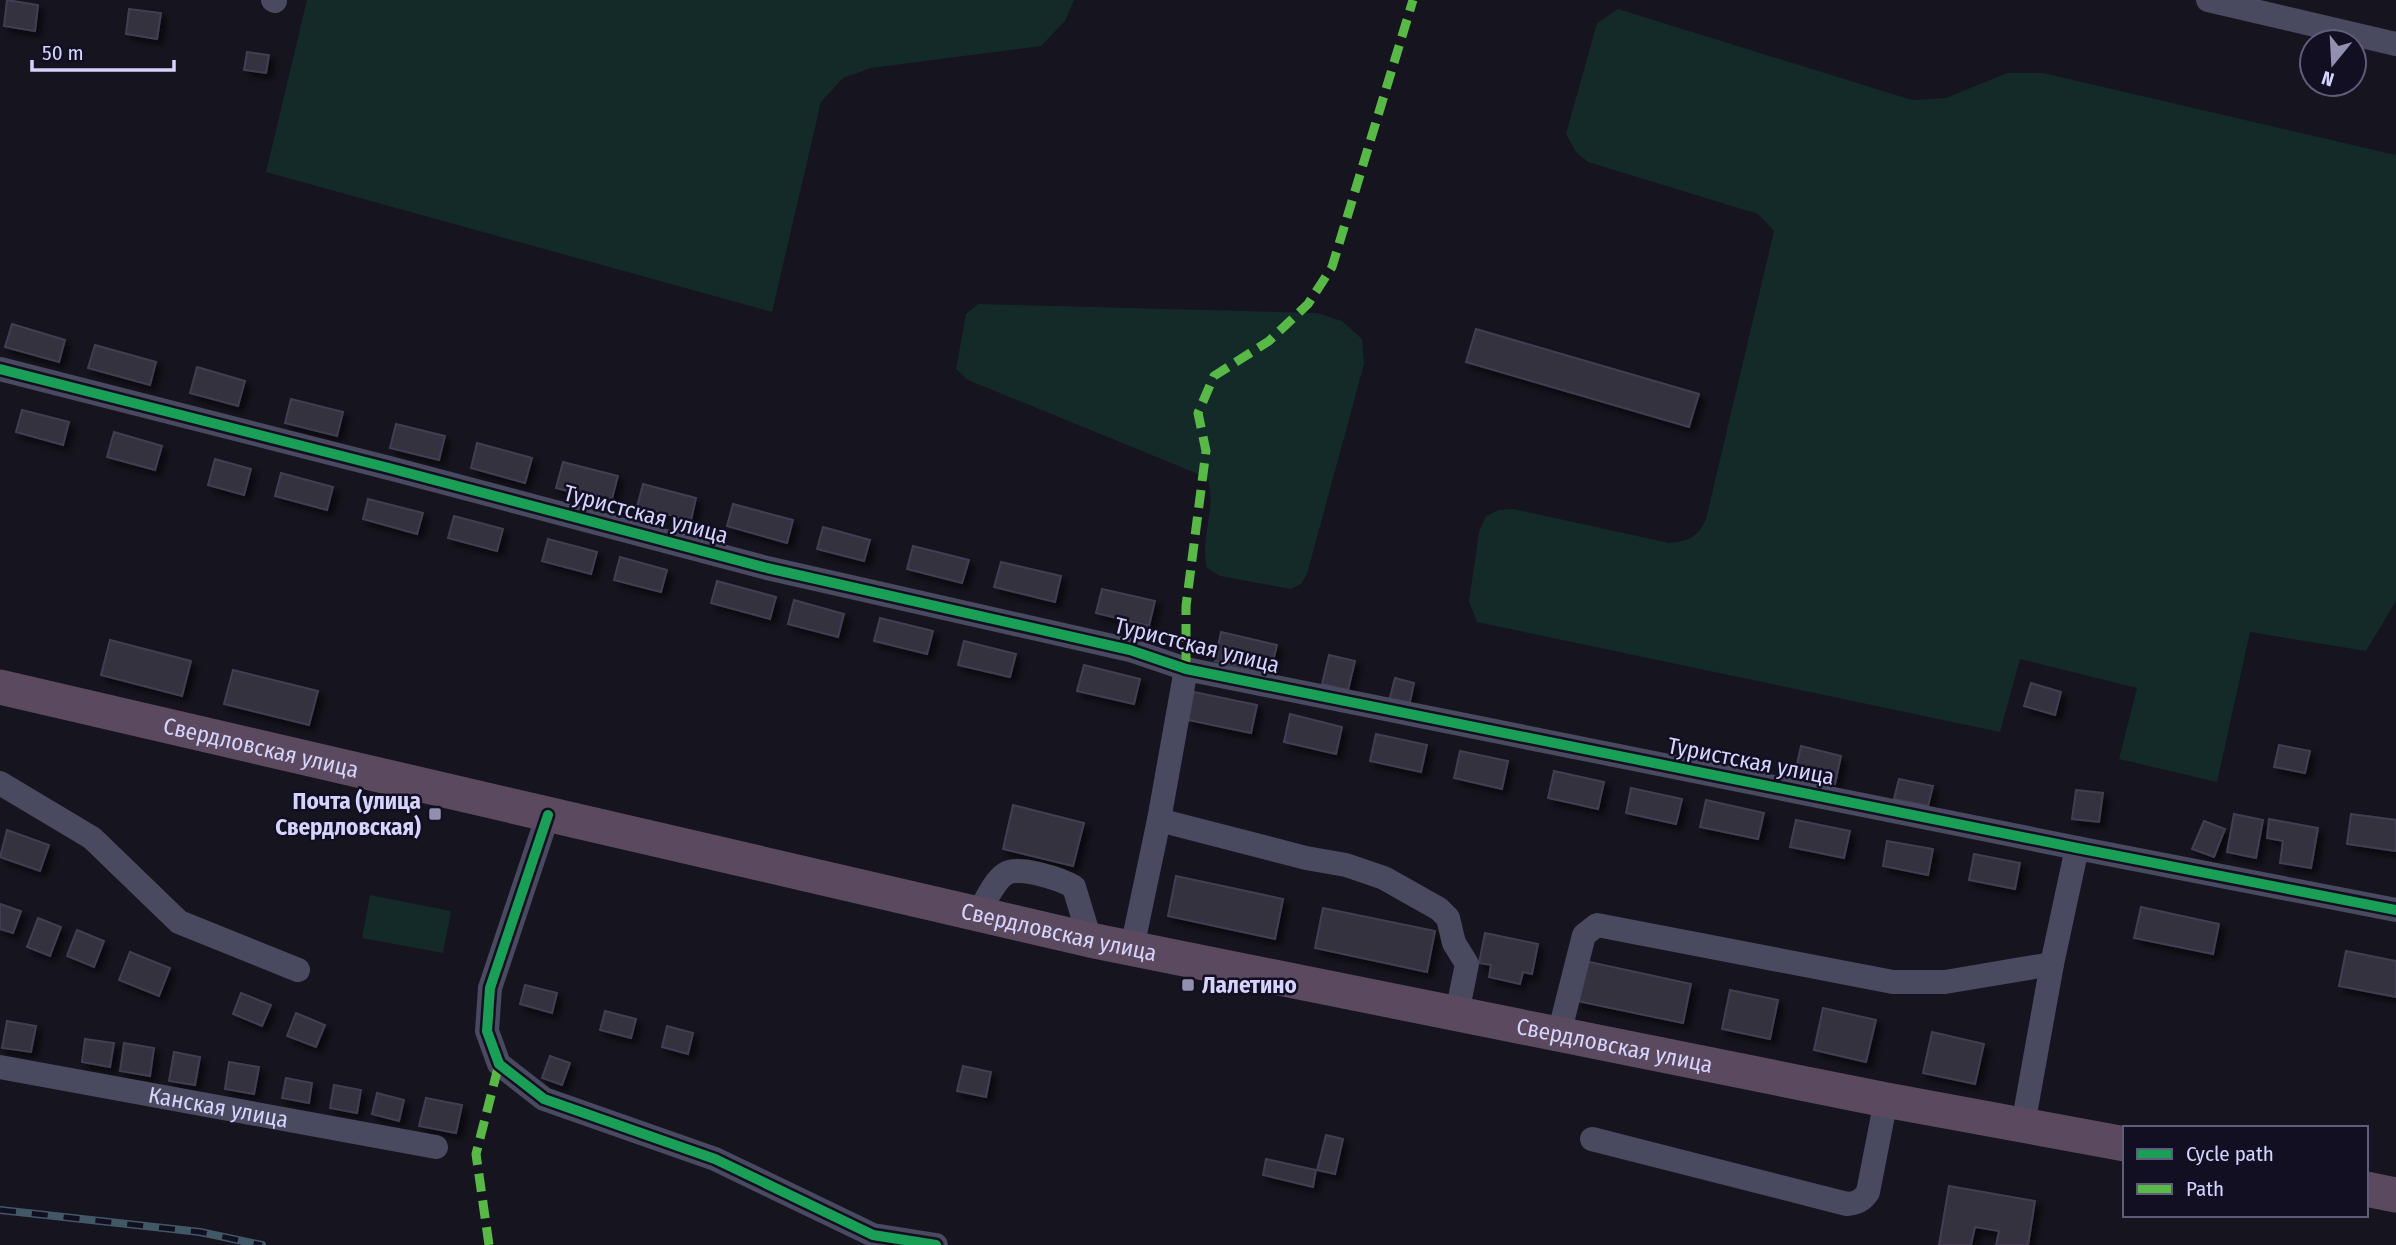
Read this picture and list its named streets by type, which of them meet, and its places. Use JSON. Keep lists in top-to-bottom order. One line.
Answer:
{"streets":{"highway":["Свердловская улица"],"street":["Туристская улица","Канская улица"]},"places":{"transit":["Почта (улица Свердловская)","Лалетино"]},"legend":["Cycle path","Path"],"scale_bar":"50 m","north":"bottom"}
